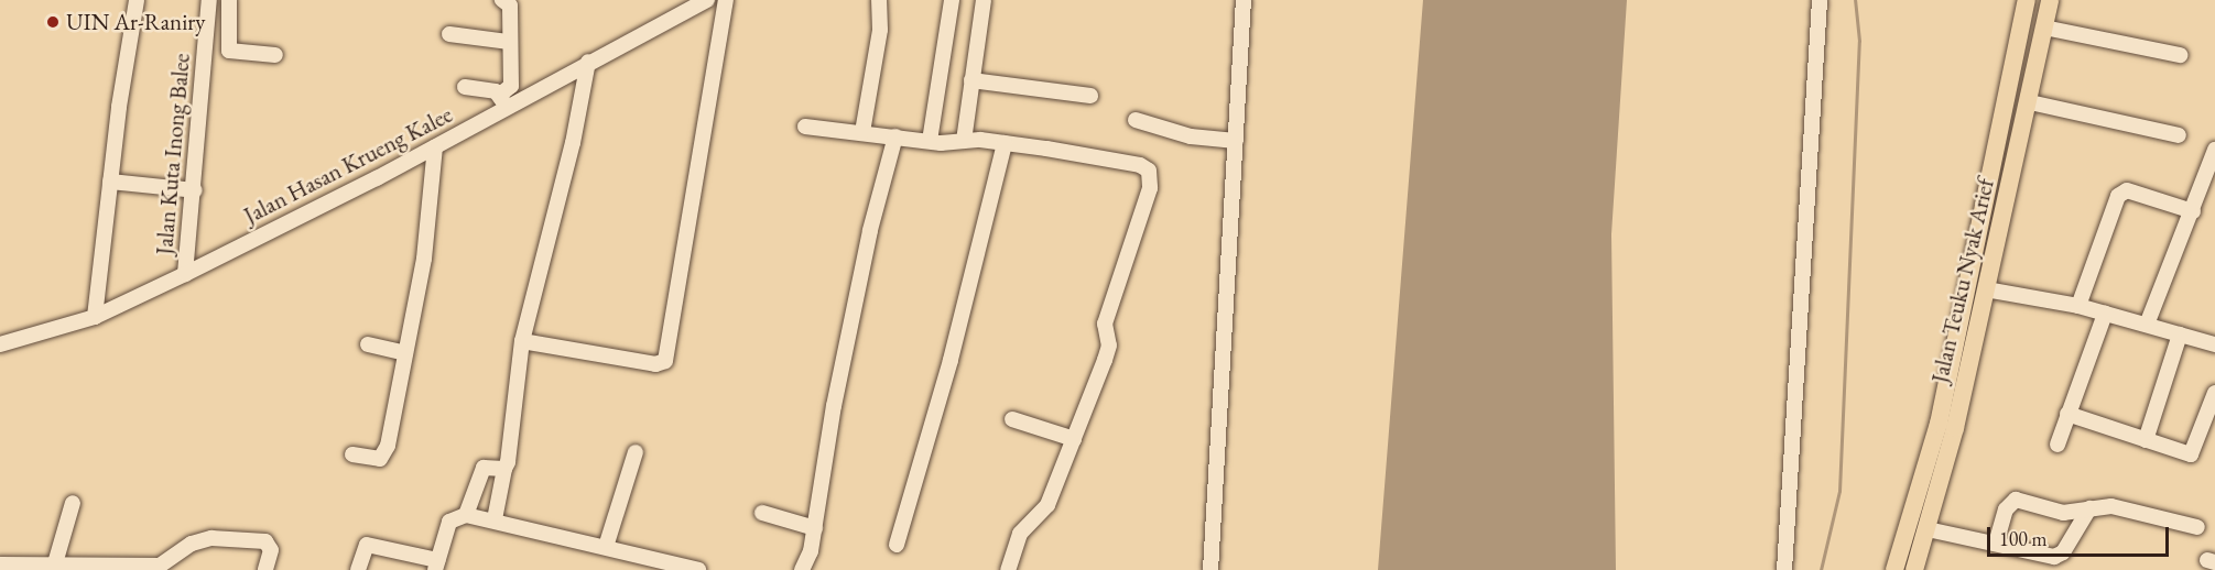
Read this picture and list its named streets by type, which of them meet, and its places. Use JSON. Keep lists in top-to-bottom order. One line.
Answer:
{"streets":{"main road":["Jalan Teuku Nyak Arief"],"street":["Jalan Kuta Inong Balee","Jalan Hasan Krueng Kalee"]},"crossings":[["Jalan Kuta Inong Balee","Jalan Hasan Krueng Kalee"]],"places":["UIN Ar-Raniry"],"scale_bar":"100 m"}
